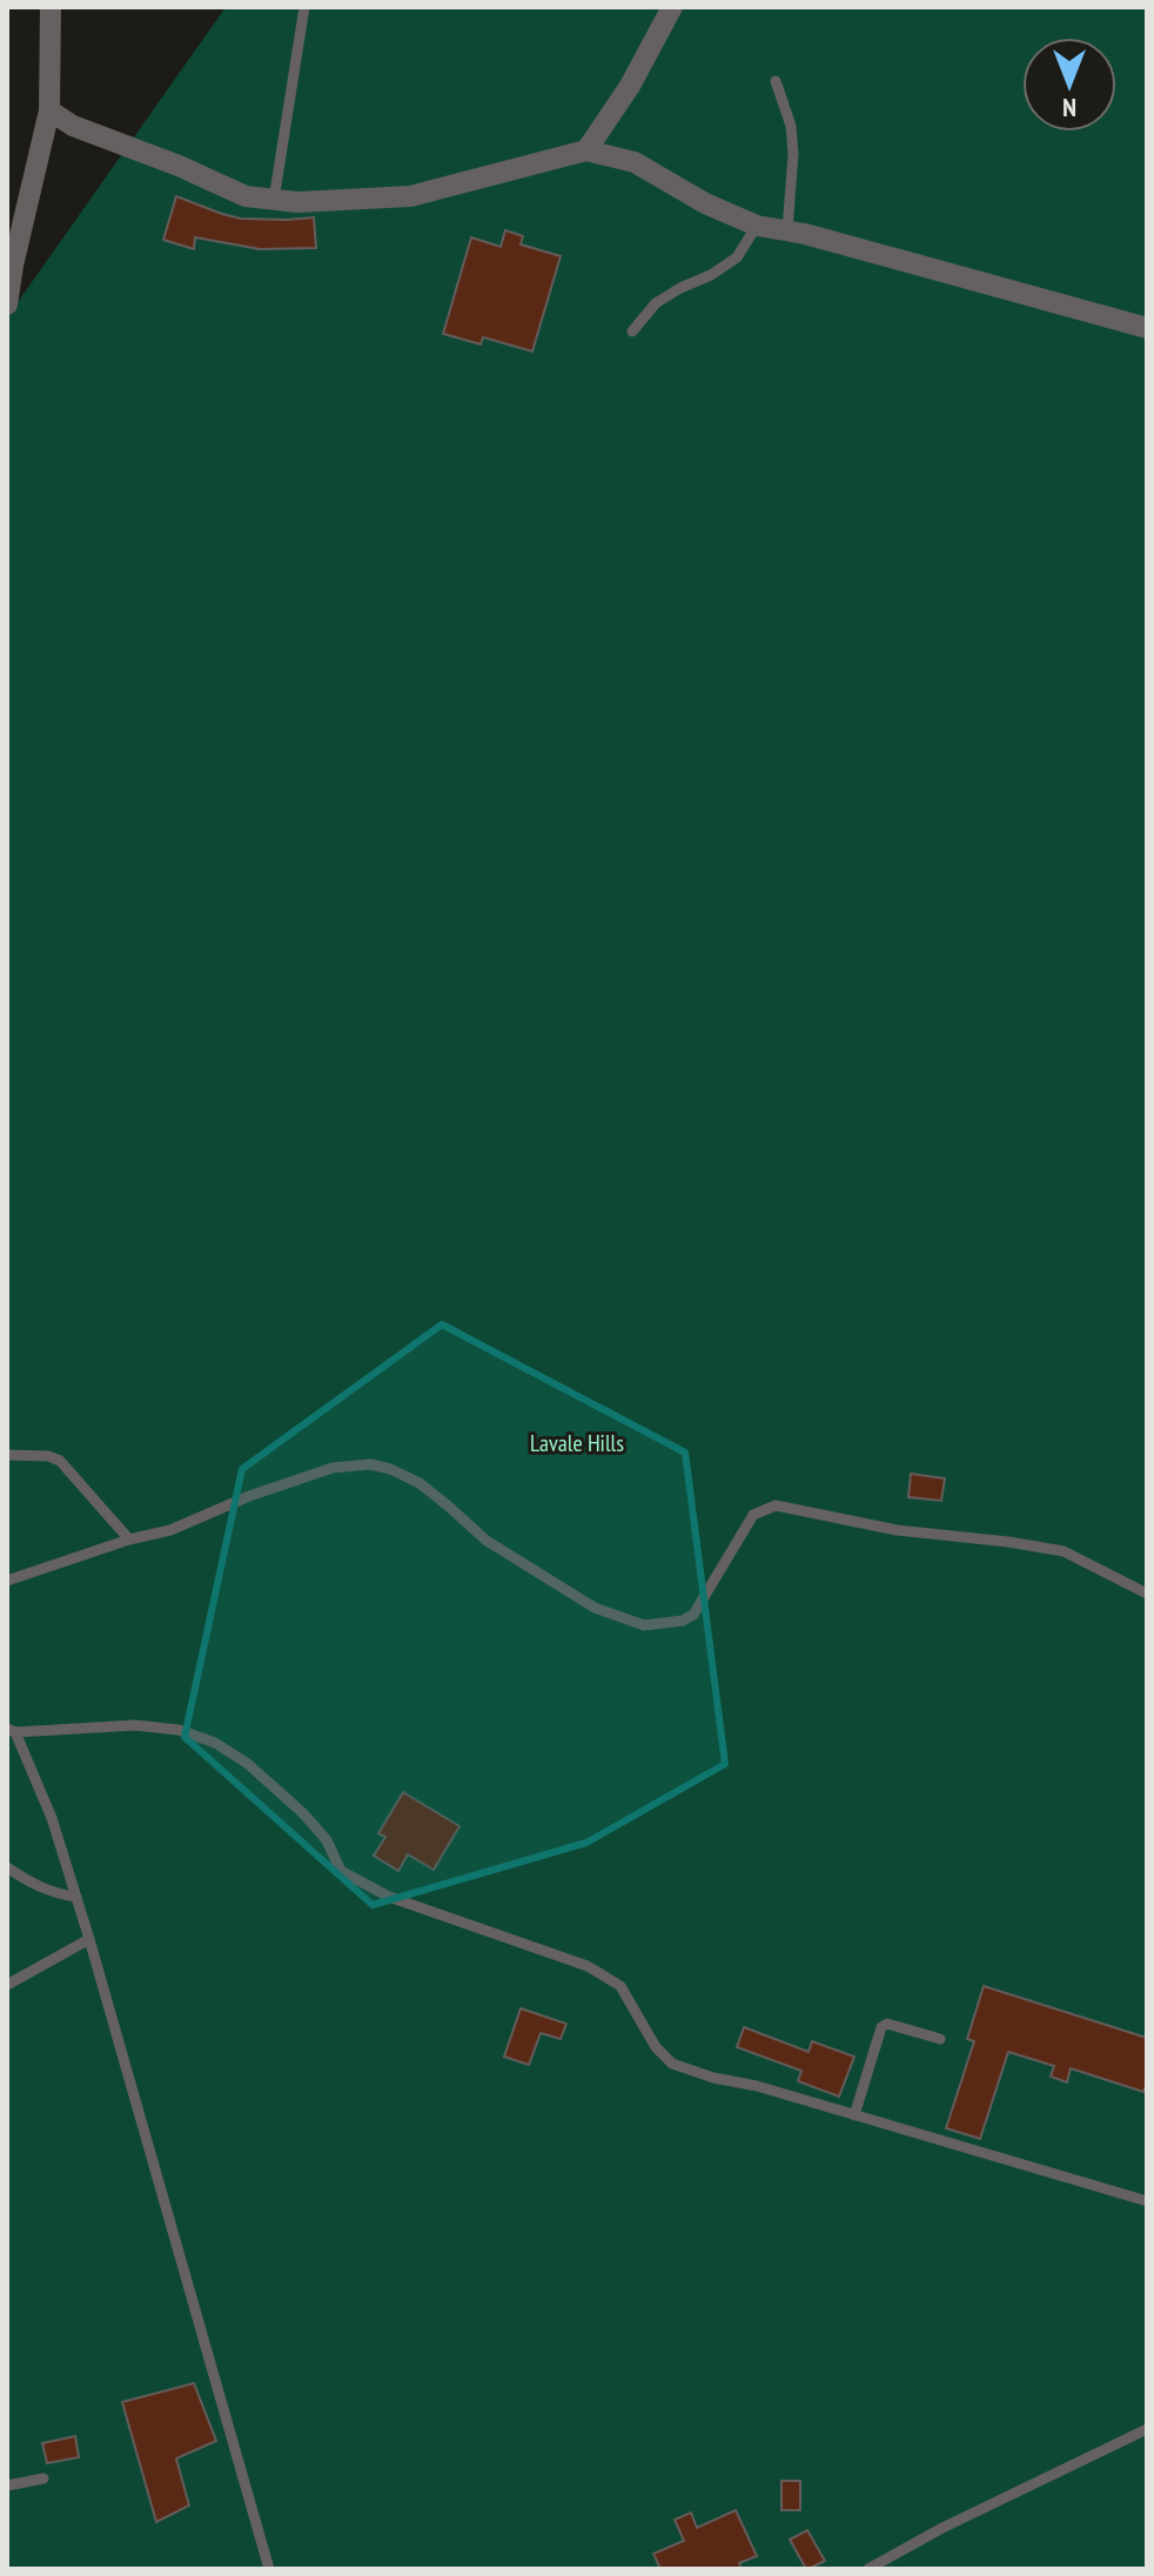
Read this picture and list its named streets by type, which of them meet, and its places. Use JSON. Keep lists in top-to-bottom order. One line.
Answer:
{"parks":["Lavale Hills"],"north":"bottom"}
